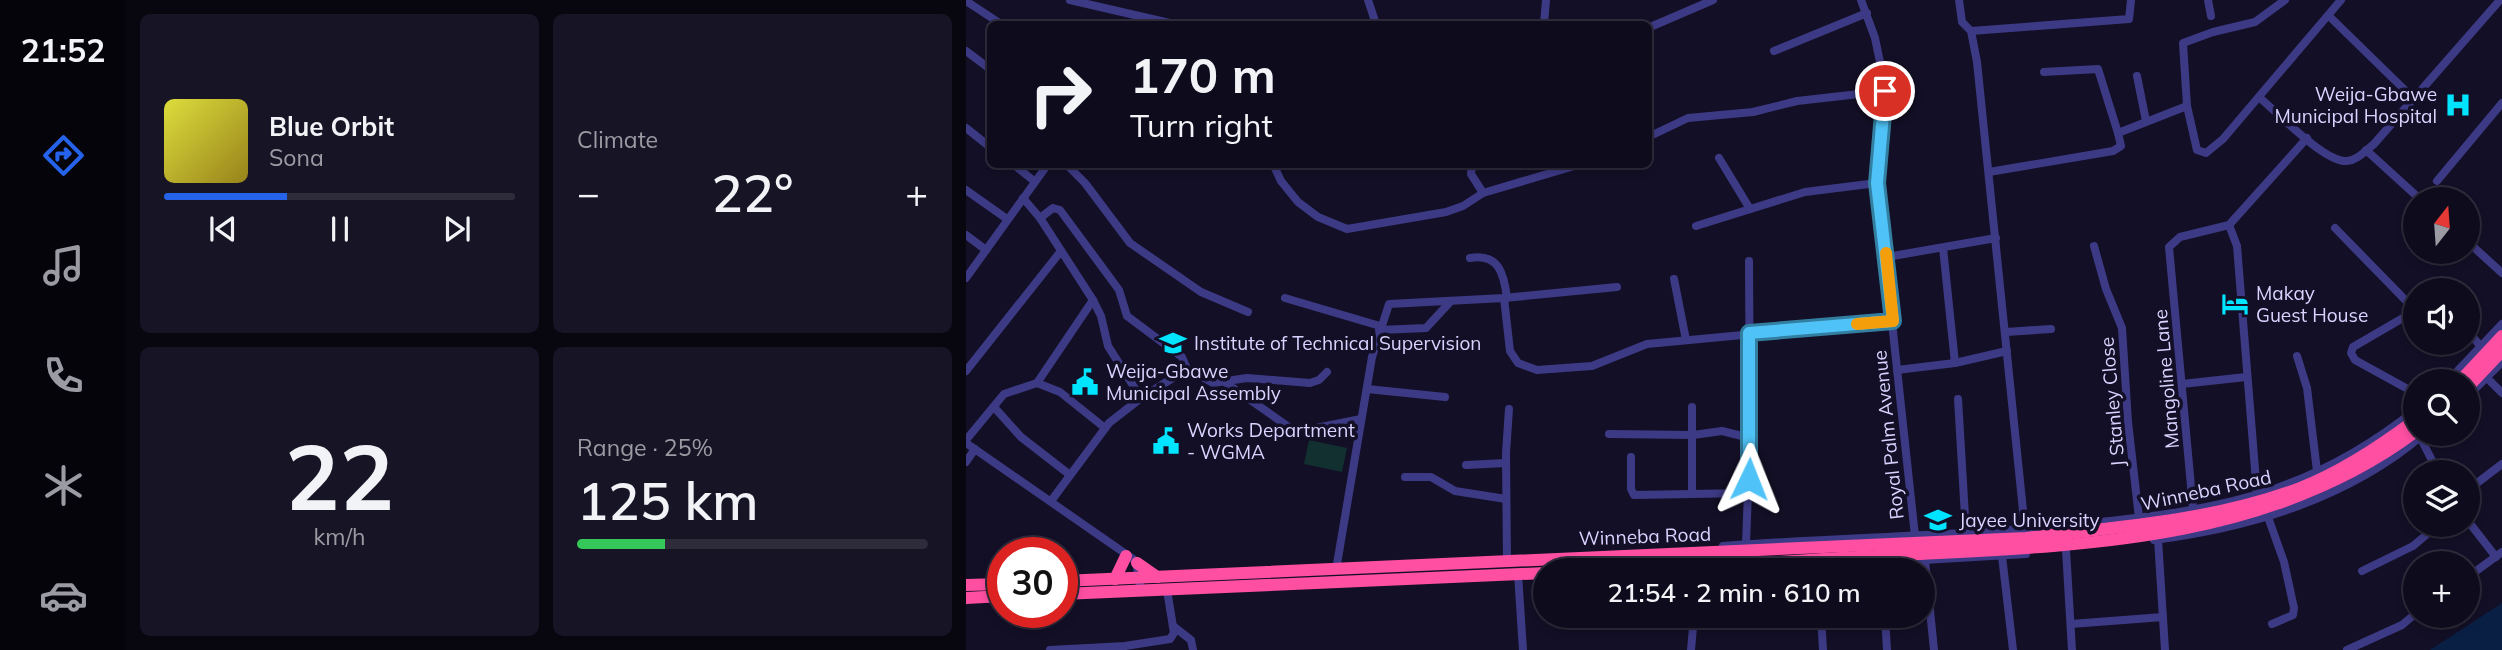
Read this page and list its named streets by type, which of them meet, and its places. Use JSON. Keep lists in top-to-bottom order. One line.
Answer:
{"streets":{"highway":["Winneba Road"],"street":["Mangoline Lane","J Stanley Close","Royal Palm Avenue"]},"places":{"hospital":["Weija-Gbawe Municipal Hospital"],"hotel":["Makay Guest House"],"school or university":["Institute of Technical Supervision","Jayee University"],"public building":["Weija-Gbawe Municipal Assembly","Works Department - WGMA"]},"north":"top","page":{"tabs":"21:52","tile":["Climate",["22","km/h"],["Range · 25%","125 km"]],"turn":["170 m","Turn right"],"song":["Blue Orbit","Sona"],"heat":["−","22°","+"],"map_buttons":"+","limit":"30","trip":"21:54 · 2 min · 610 m"}}
